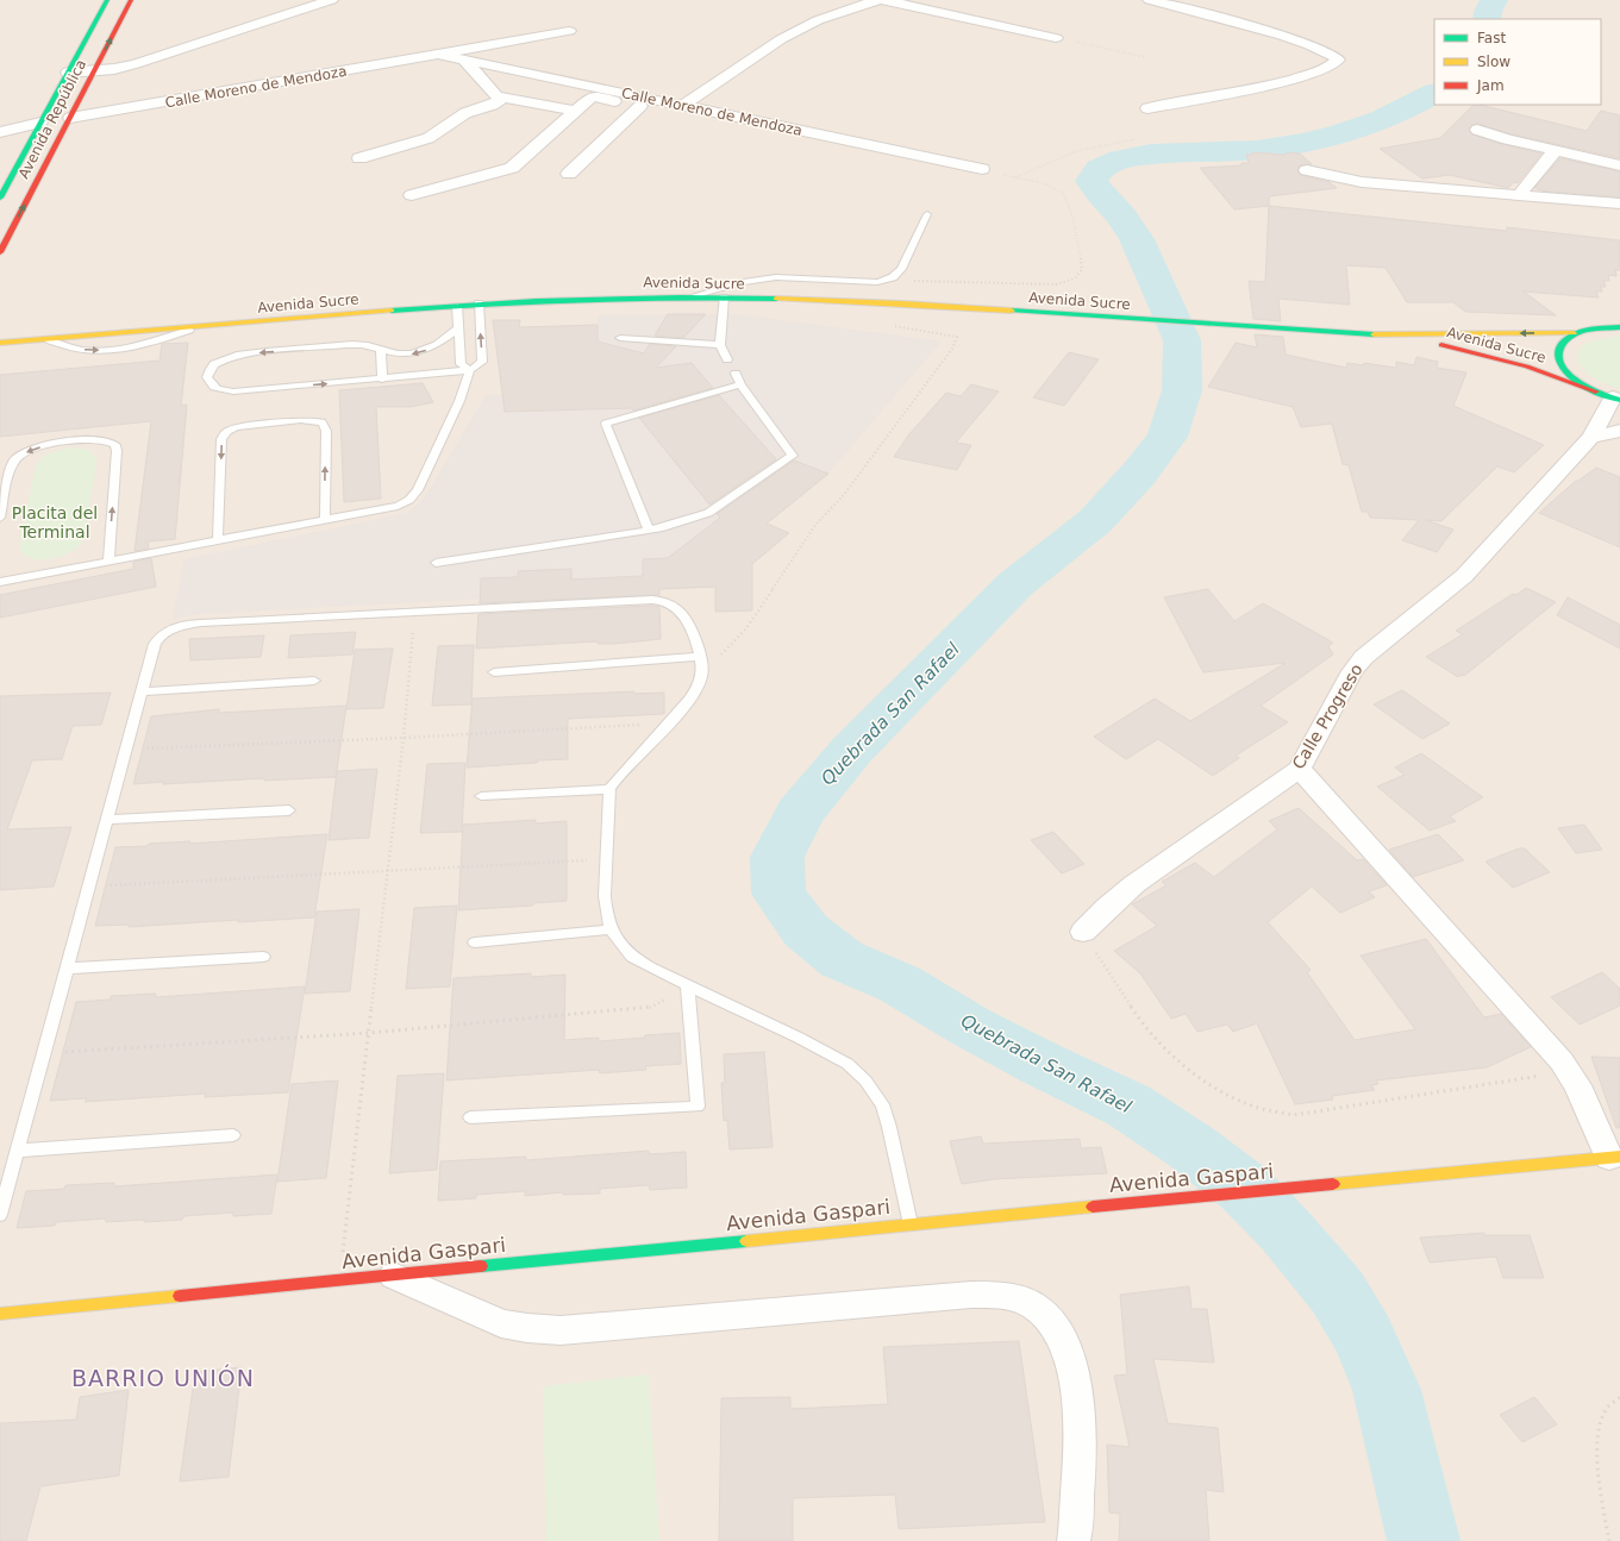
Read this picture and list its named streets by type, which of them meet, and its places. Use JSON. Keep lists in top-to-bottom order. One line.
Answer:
{"streets":{"street":["Calle Moreno de Mendoza","Avenida República","Avenida Sucre","Calle Progreso","Avenida Gaspari"]},"crossings":[["Calle Moreno de Mendoza","Avenida República"],["Avenida Sucre","Calle Progreso"]],"districts":["BARRIO UNIÓN"],"water":["Quebrada San Rafael"],"parks":["Placita del Terminal"],"legend":["Fast","Slow","Jam"]}
